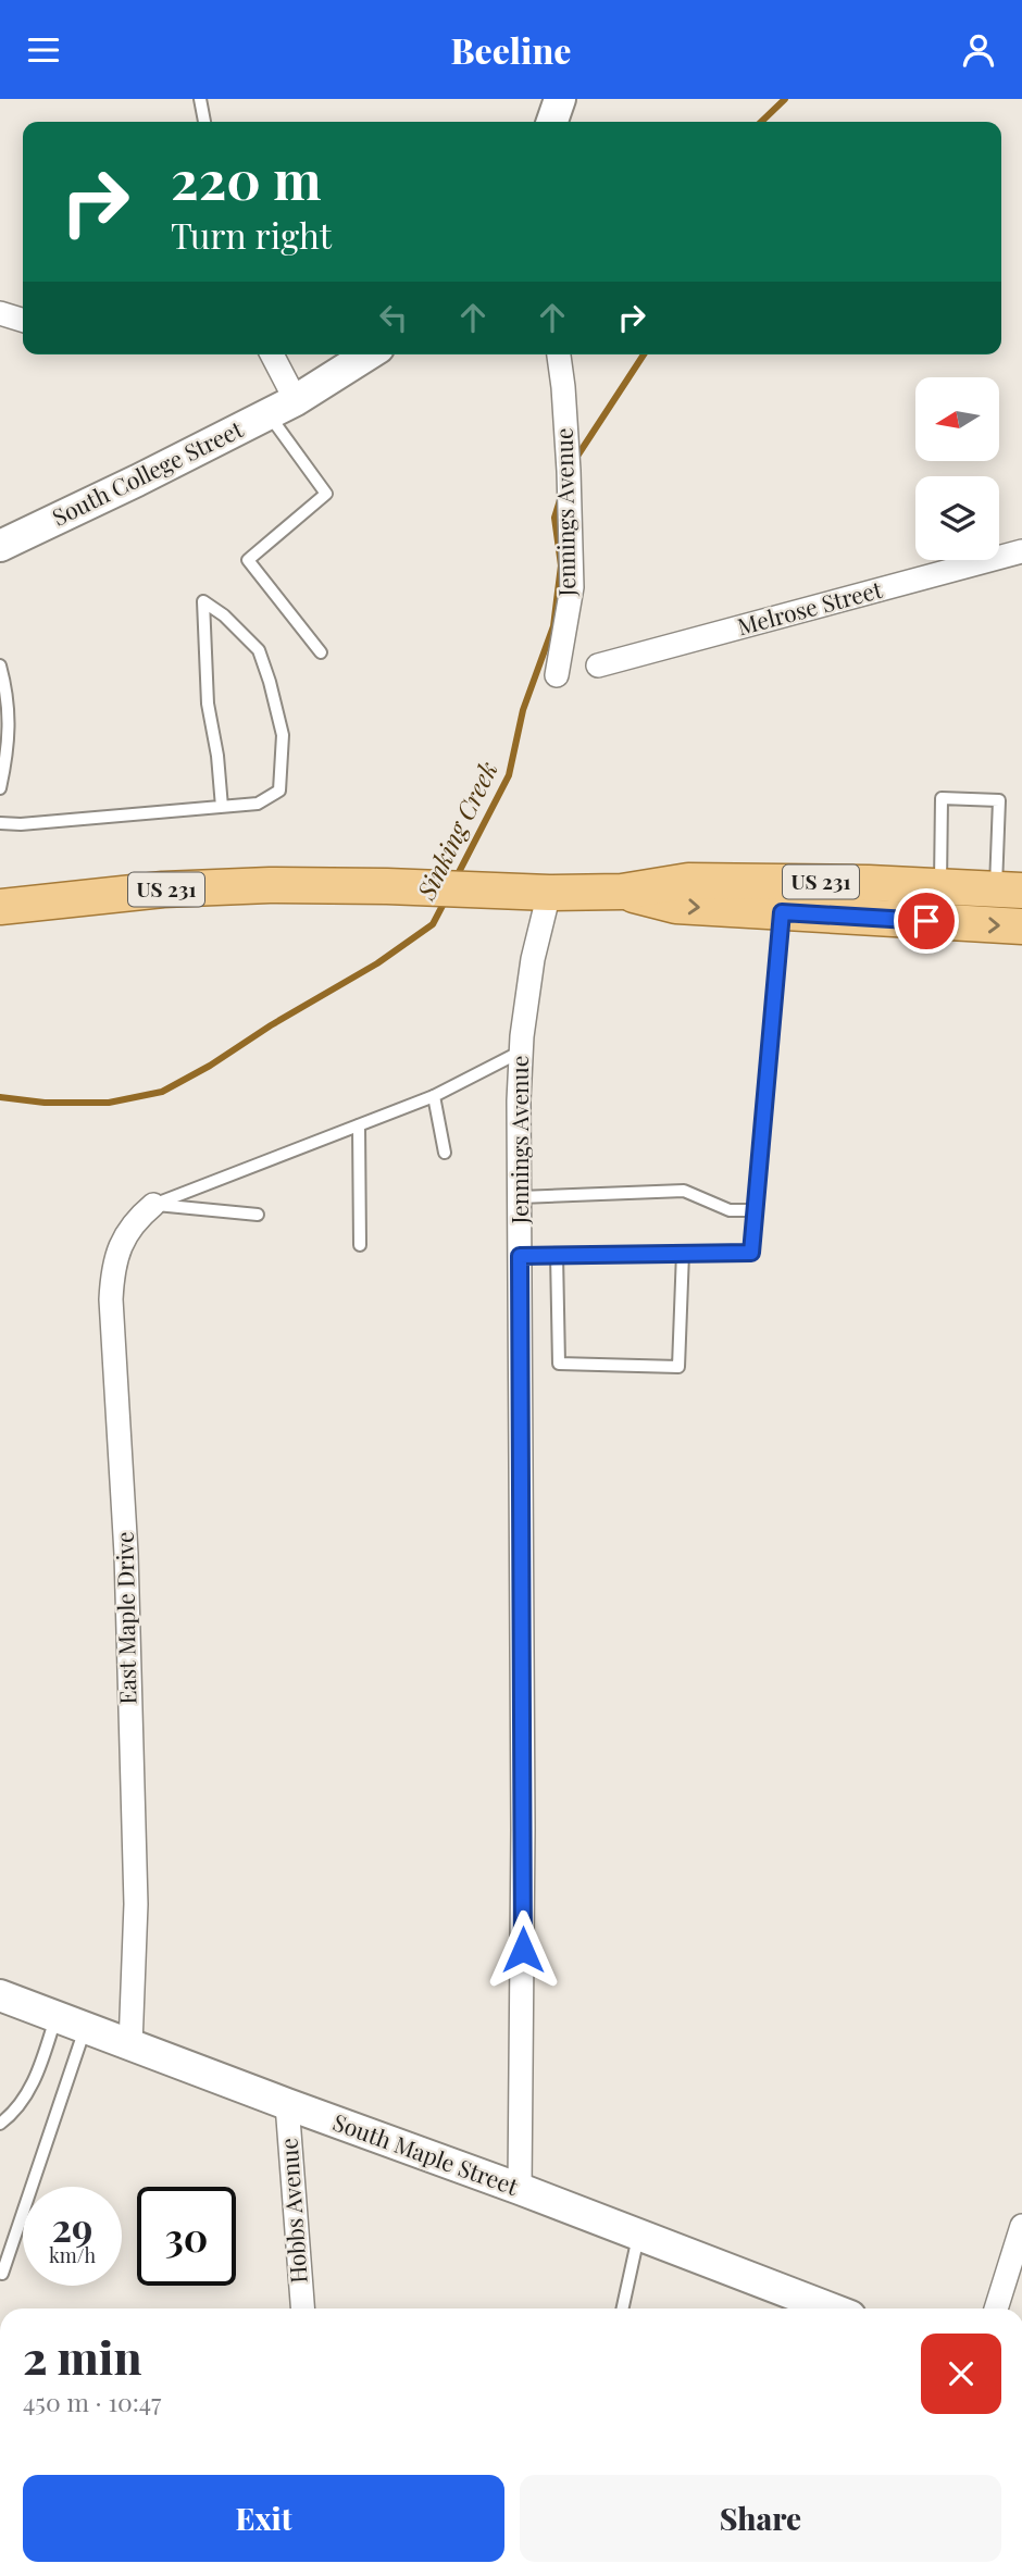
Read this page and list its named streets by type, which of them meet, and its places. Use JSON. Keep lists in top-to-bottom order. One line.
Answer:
{"streets":{"main road":["US 231"],"street":["South College Street","Jennings Avenue","Melrose Street","East Maple Drive","South Maple Street","Hobbs Avenue"]},"crossings":[["Jennings Avenue","US 231"],["Jennings Avenue","South Maple Street"],["East Maple Drive","South Maple Street"],["South Maple Street","Hobbs Avenue"]],"water":["Sinking Creek"],"north":"left","page":{"header":"Beeline","turn":["220 m","Turn right"],"speed":"29 km/h","limit":"30","heading":["2 min","450 m · 10:47"],"buttons":["Exit","Share"]}}
